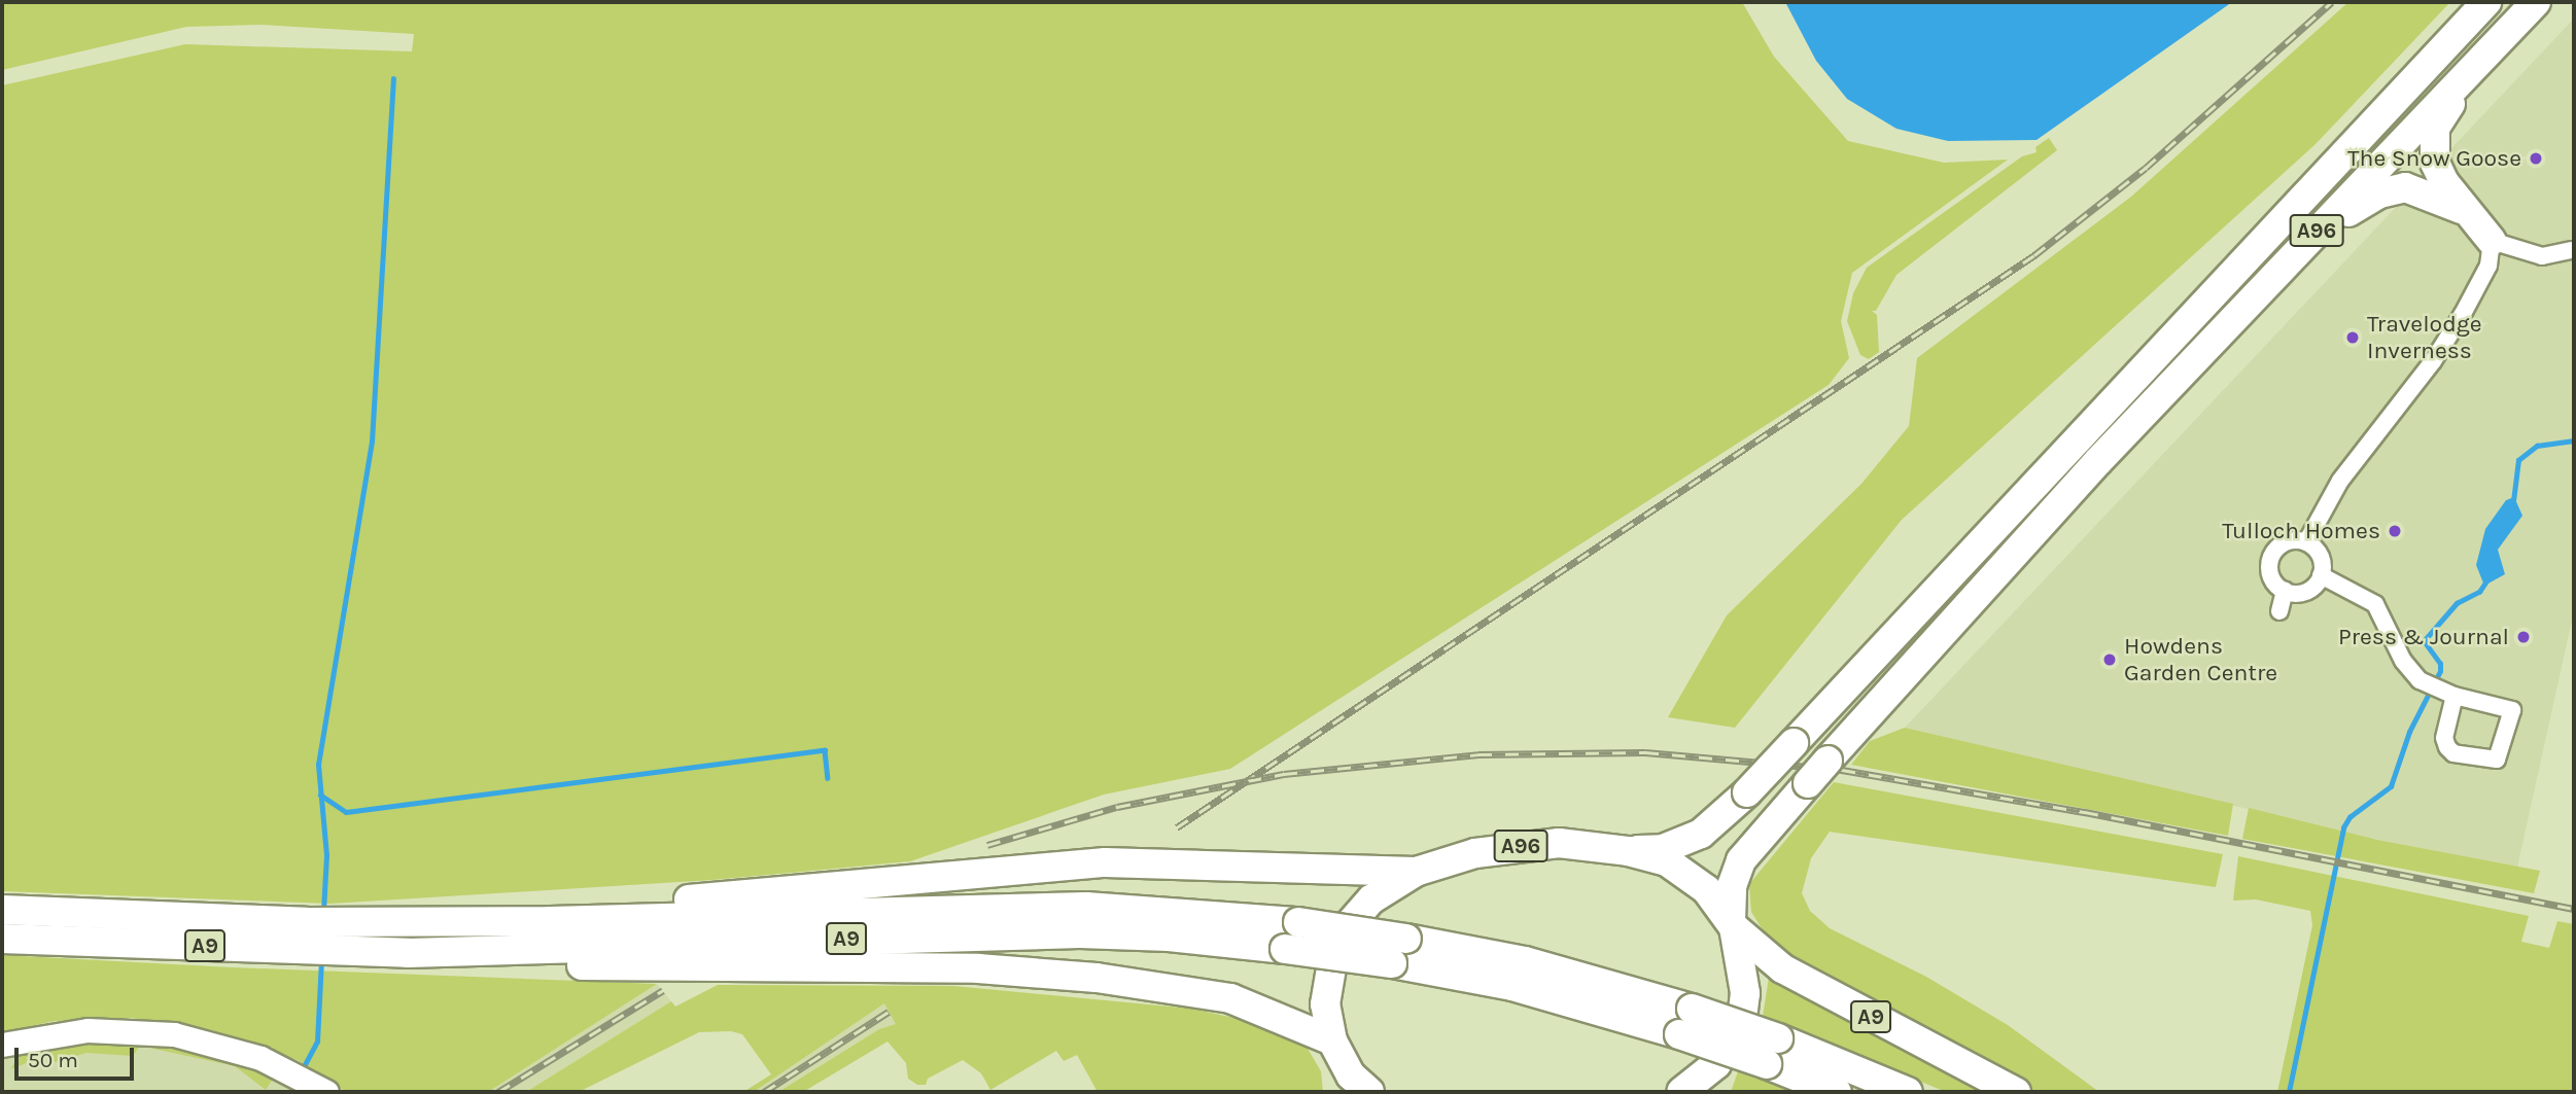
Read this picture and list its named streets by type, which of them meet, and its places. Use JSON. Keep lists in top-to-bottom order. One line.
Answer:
{"streets":{"highway":["A96","A9"]},"crossings":[["A96","A9"]],"places":["The Snow Goose","Travelodge Inverness","Tulloch Homes","Press & Journal","Howdens Garden Centre"],"scale_bar":"50 m"}
